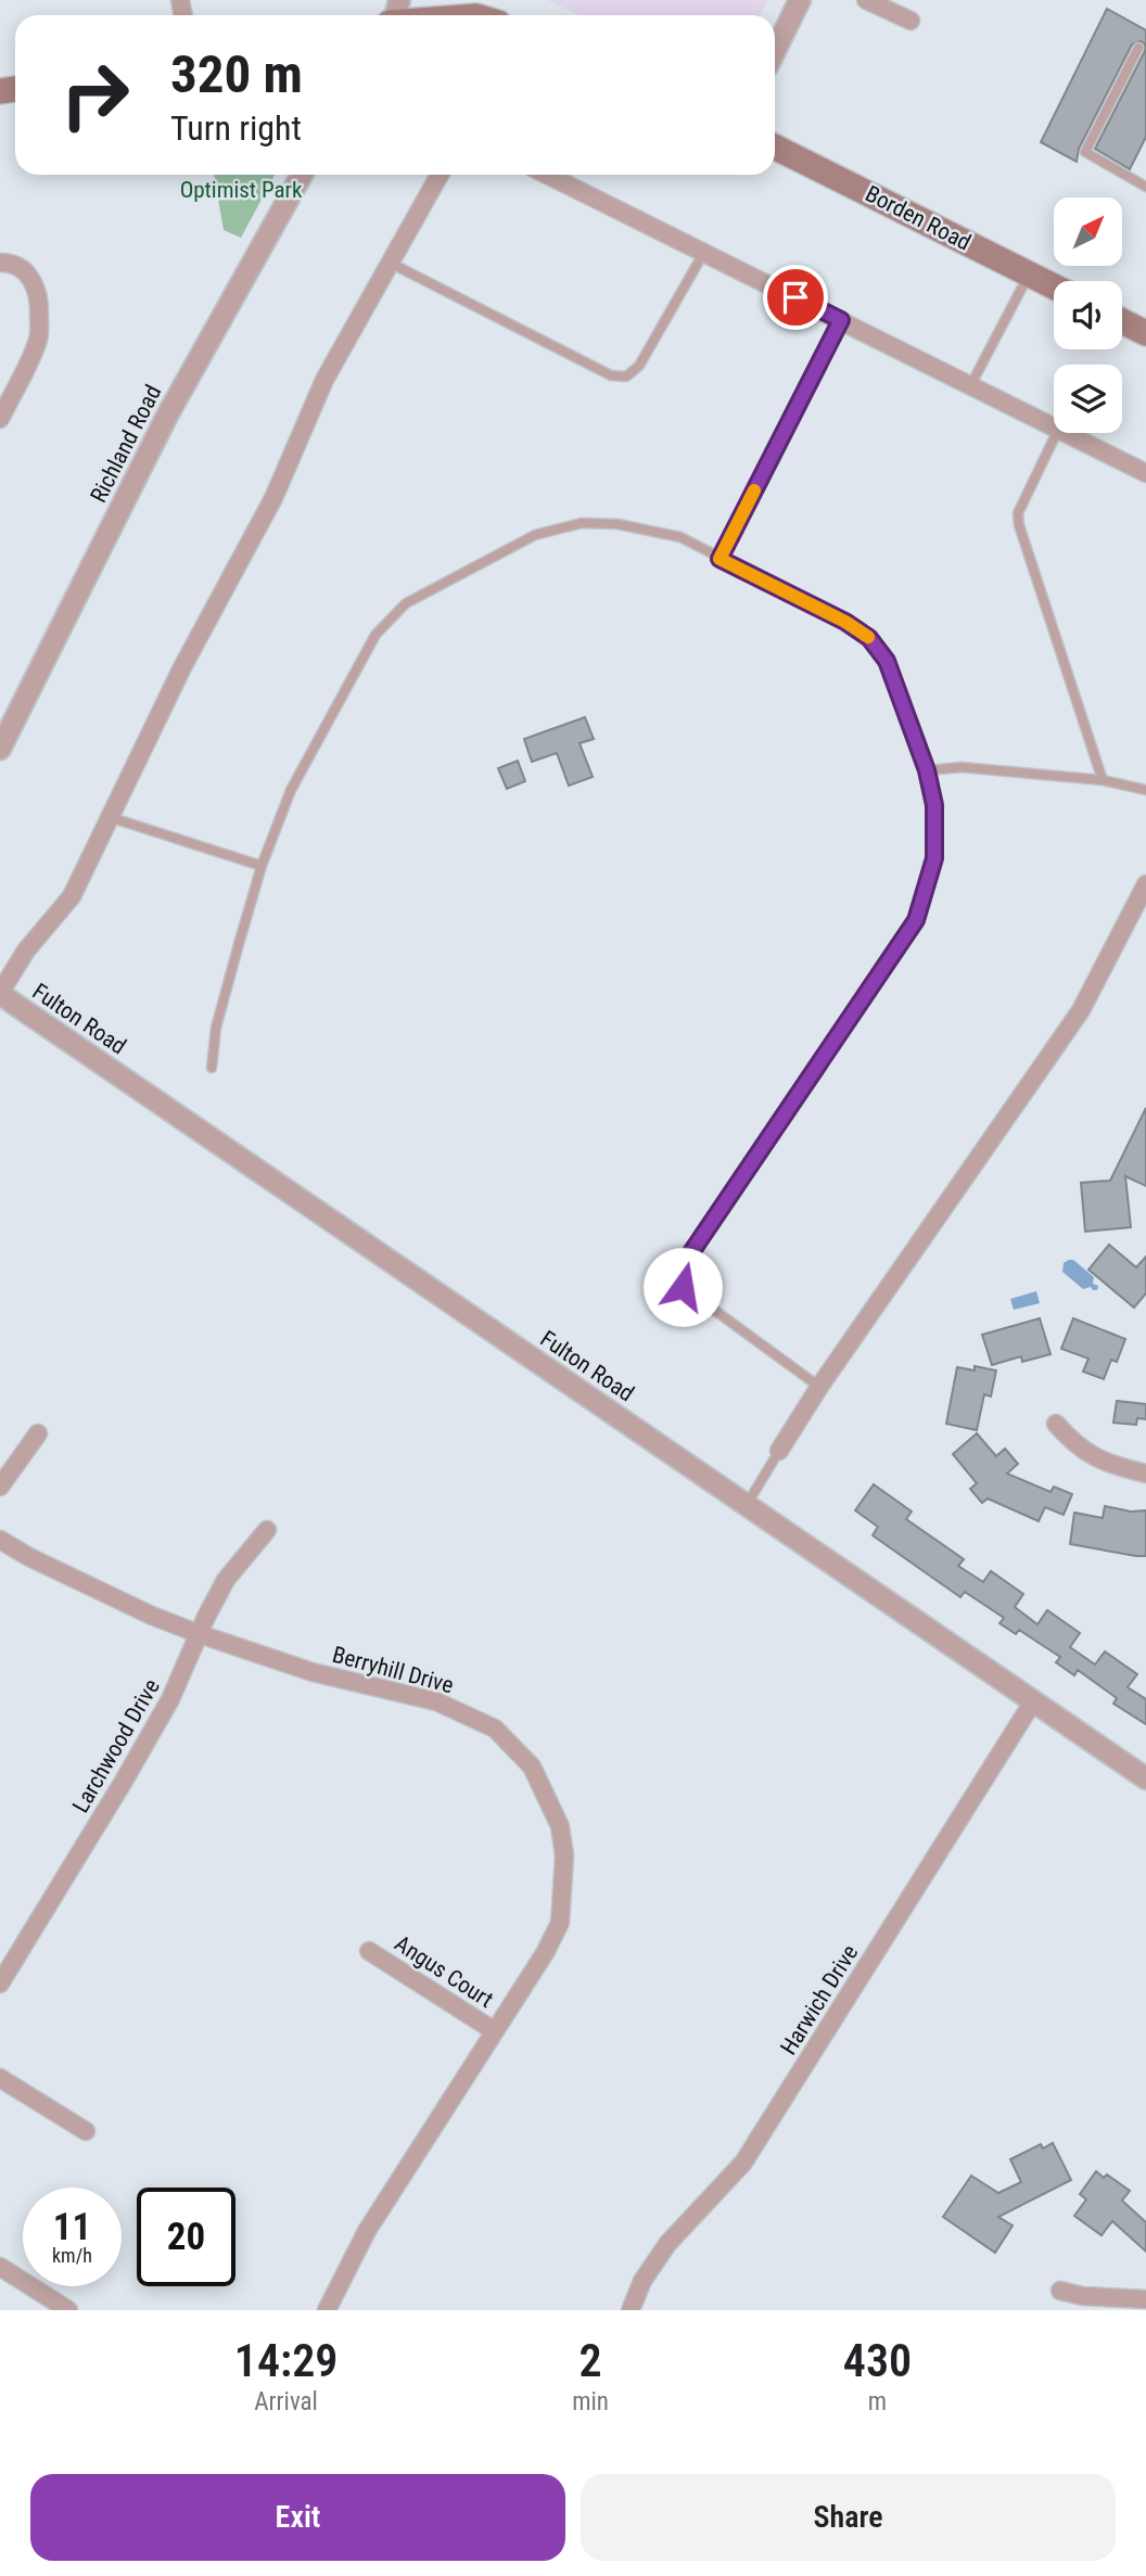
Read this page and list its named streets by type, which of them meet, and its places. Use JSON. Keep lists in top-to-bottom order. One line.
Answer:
{"streets":{"main road":["Borden Road"],"street":["Richland Road","Fulton Road","Berryhill Drive","Larchwood Drive","Angus Court","Harwich Drive"]},"crossings":[["Fulton Road","Harwich Drive"],["Berryhill Drive","Larchwood Drive"],["Berryhill Drive","Angus Court"]],"parks":["Optimist Park"],"north":"top right","page":{"turn":["320 m","Turn right"],"speed":"11 km/h","limit":"20","eta":["14:29","Arrival","2","min","430","m"],"buttons":["Exit","Share"]}}
